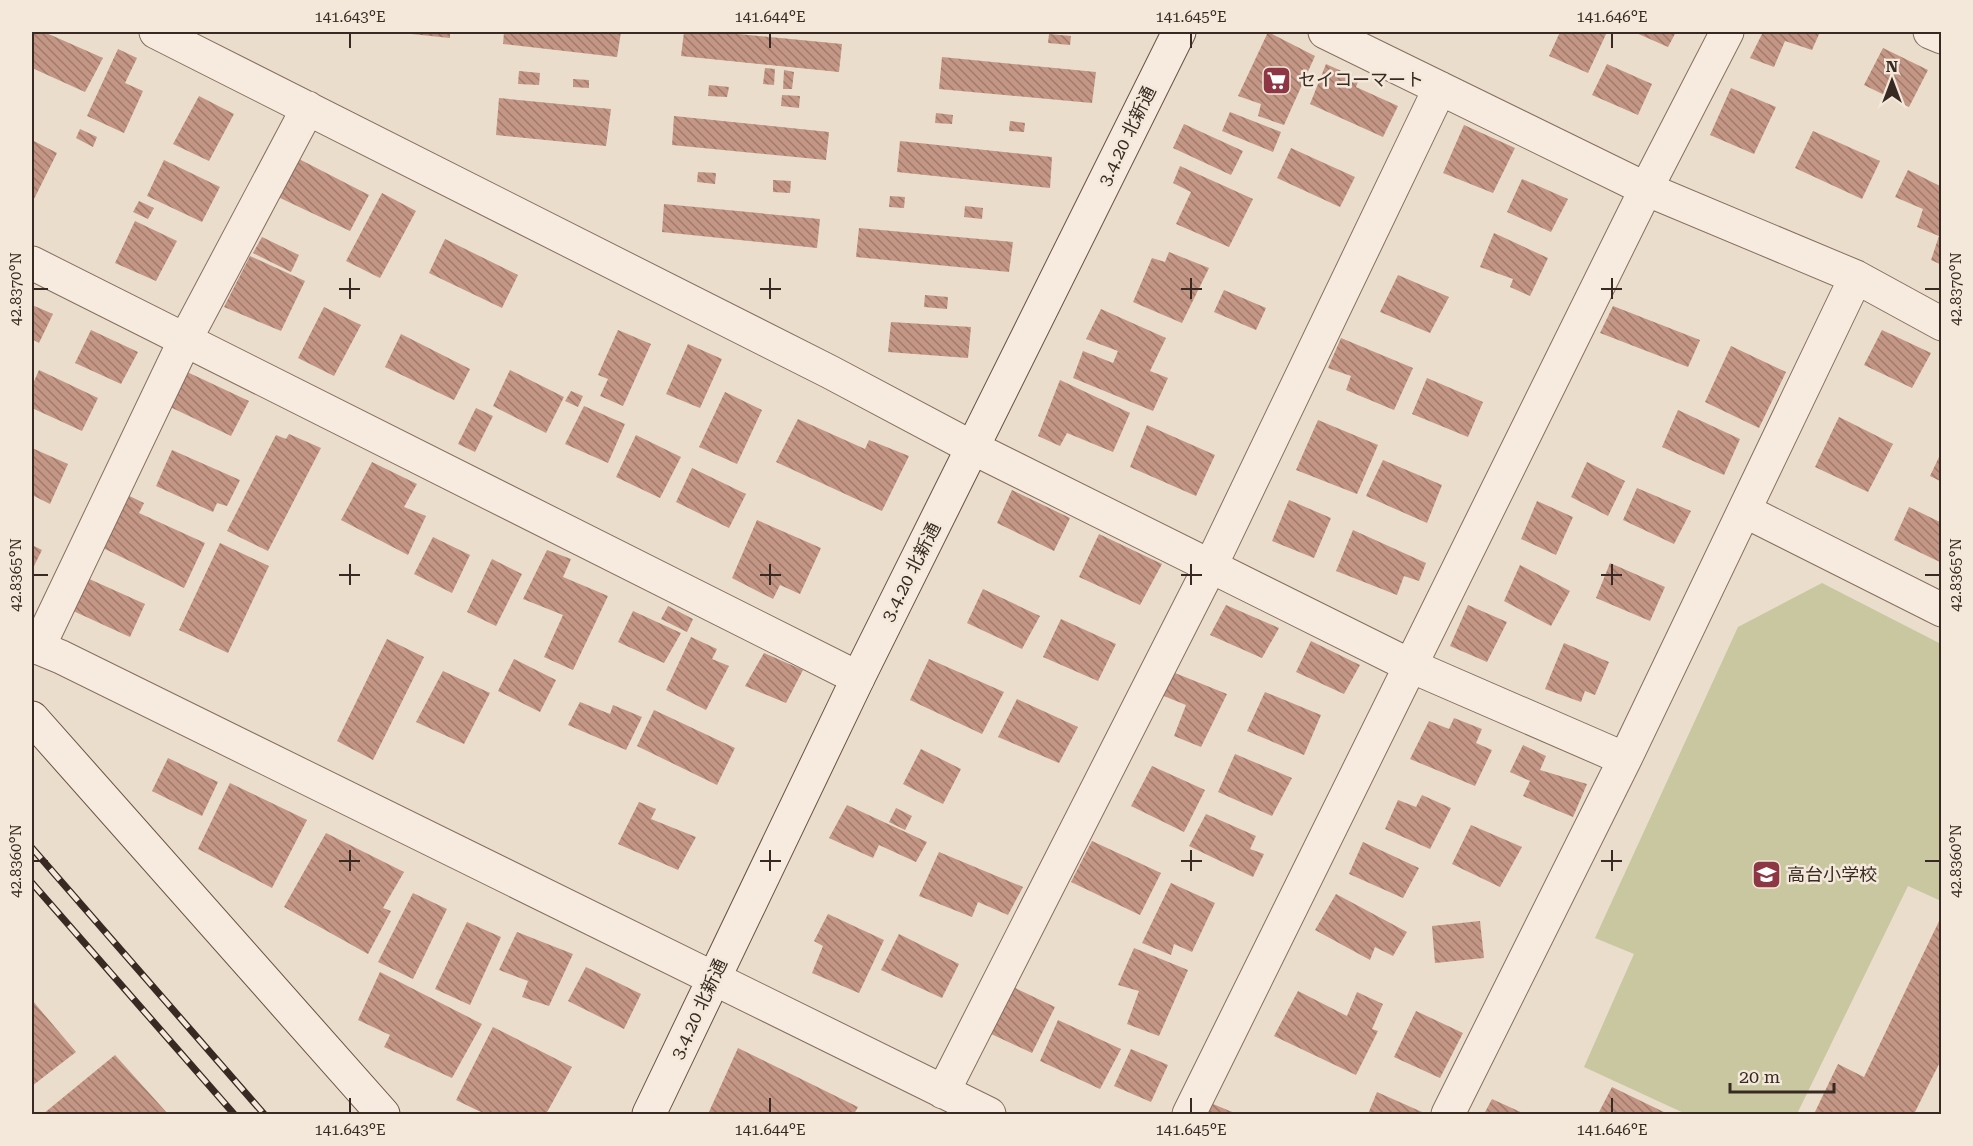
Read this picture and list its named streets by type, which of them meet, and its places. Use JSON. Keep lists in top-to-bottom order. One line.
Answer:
{"streets":{"street":["3.4.20 北新通"]},"places":{"supermarket":["セイコーマート"],"school or university":["高台小学校"]},"scale_bar":"20 m","north":"top","coordinates":["141.643°E","141.644°E","141.645°E","141.646°E","42.8370°N","42.8365°N","42.8360°N"]}
